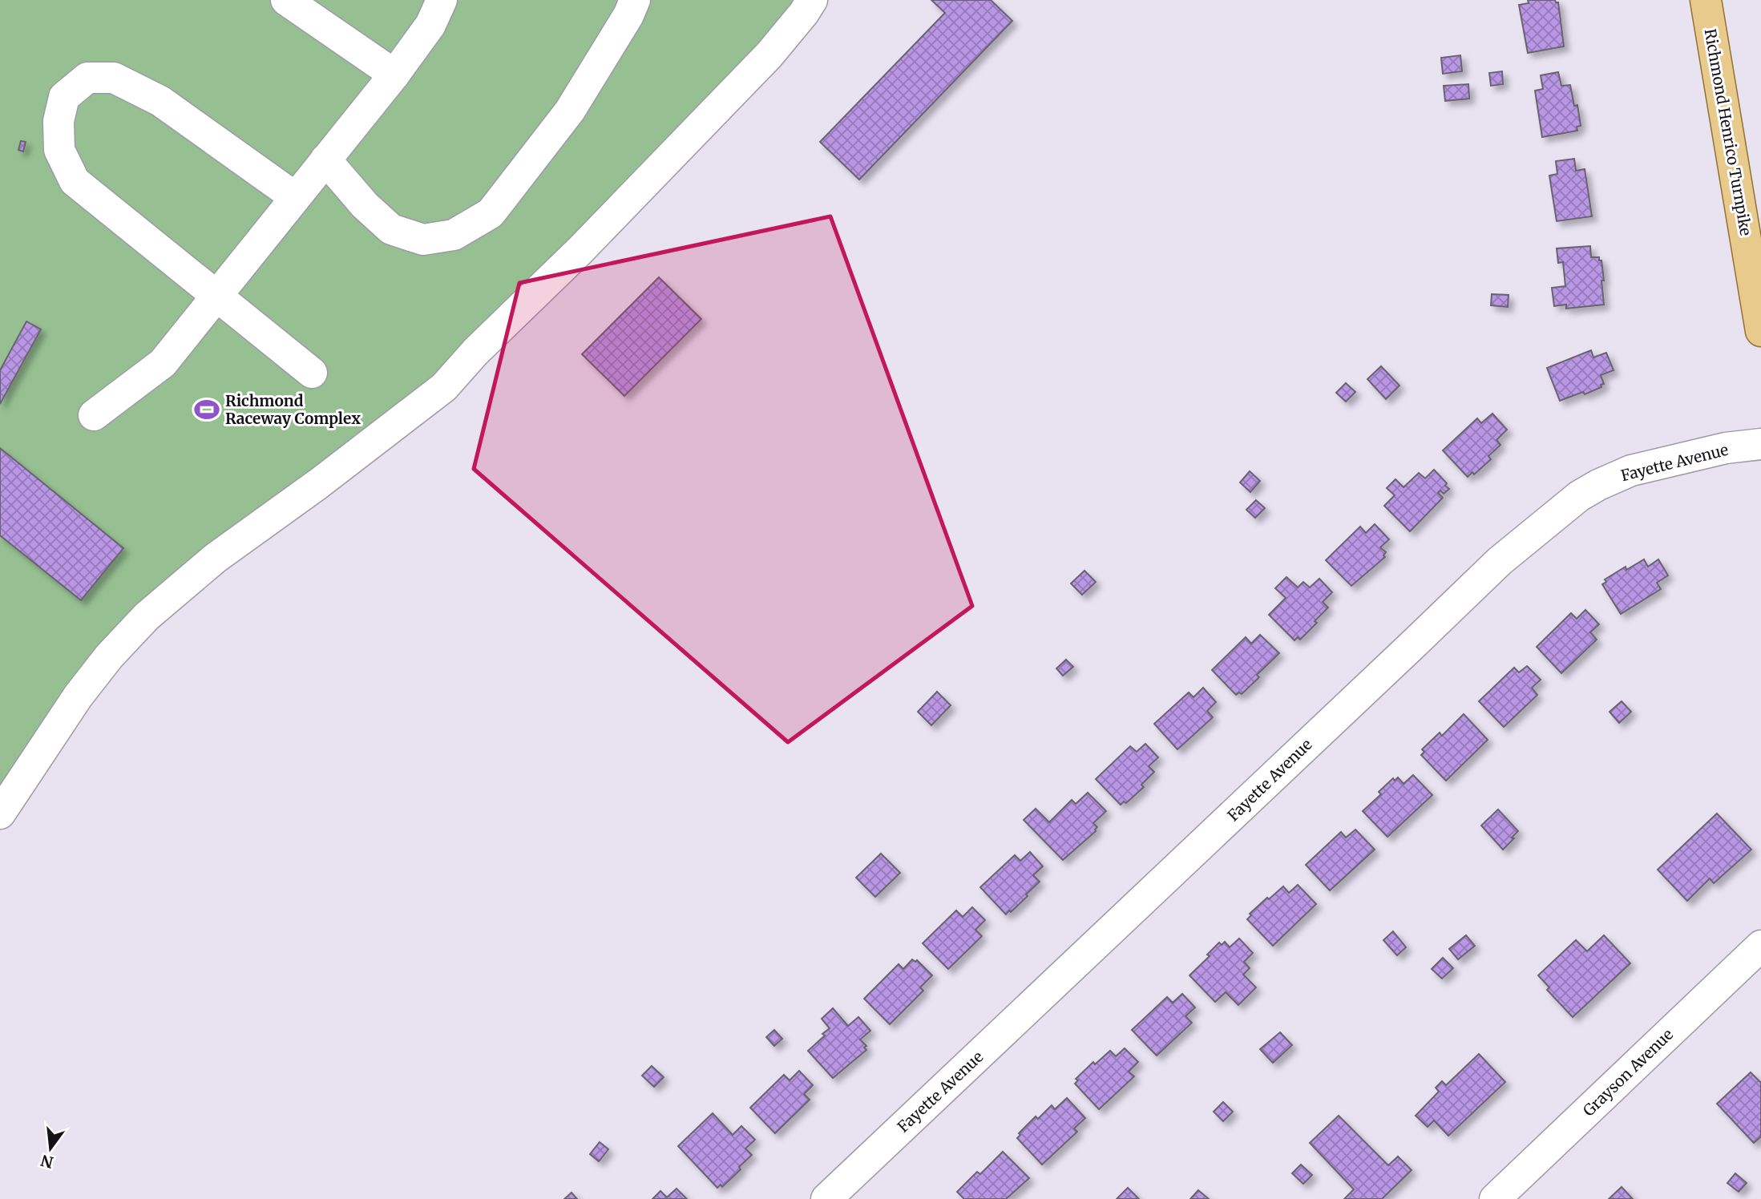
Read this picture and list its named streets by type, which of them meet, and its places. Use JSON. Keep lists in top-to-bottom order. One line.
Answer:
{"streets":{"main road":["Richmond Henrico Turnpike"],"street":["Fayette Avenue","Grayson Avenue"]},"places":{"sports":["Richmond Raceway Complex"]},"north":"bottom"}
